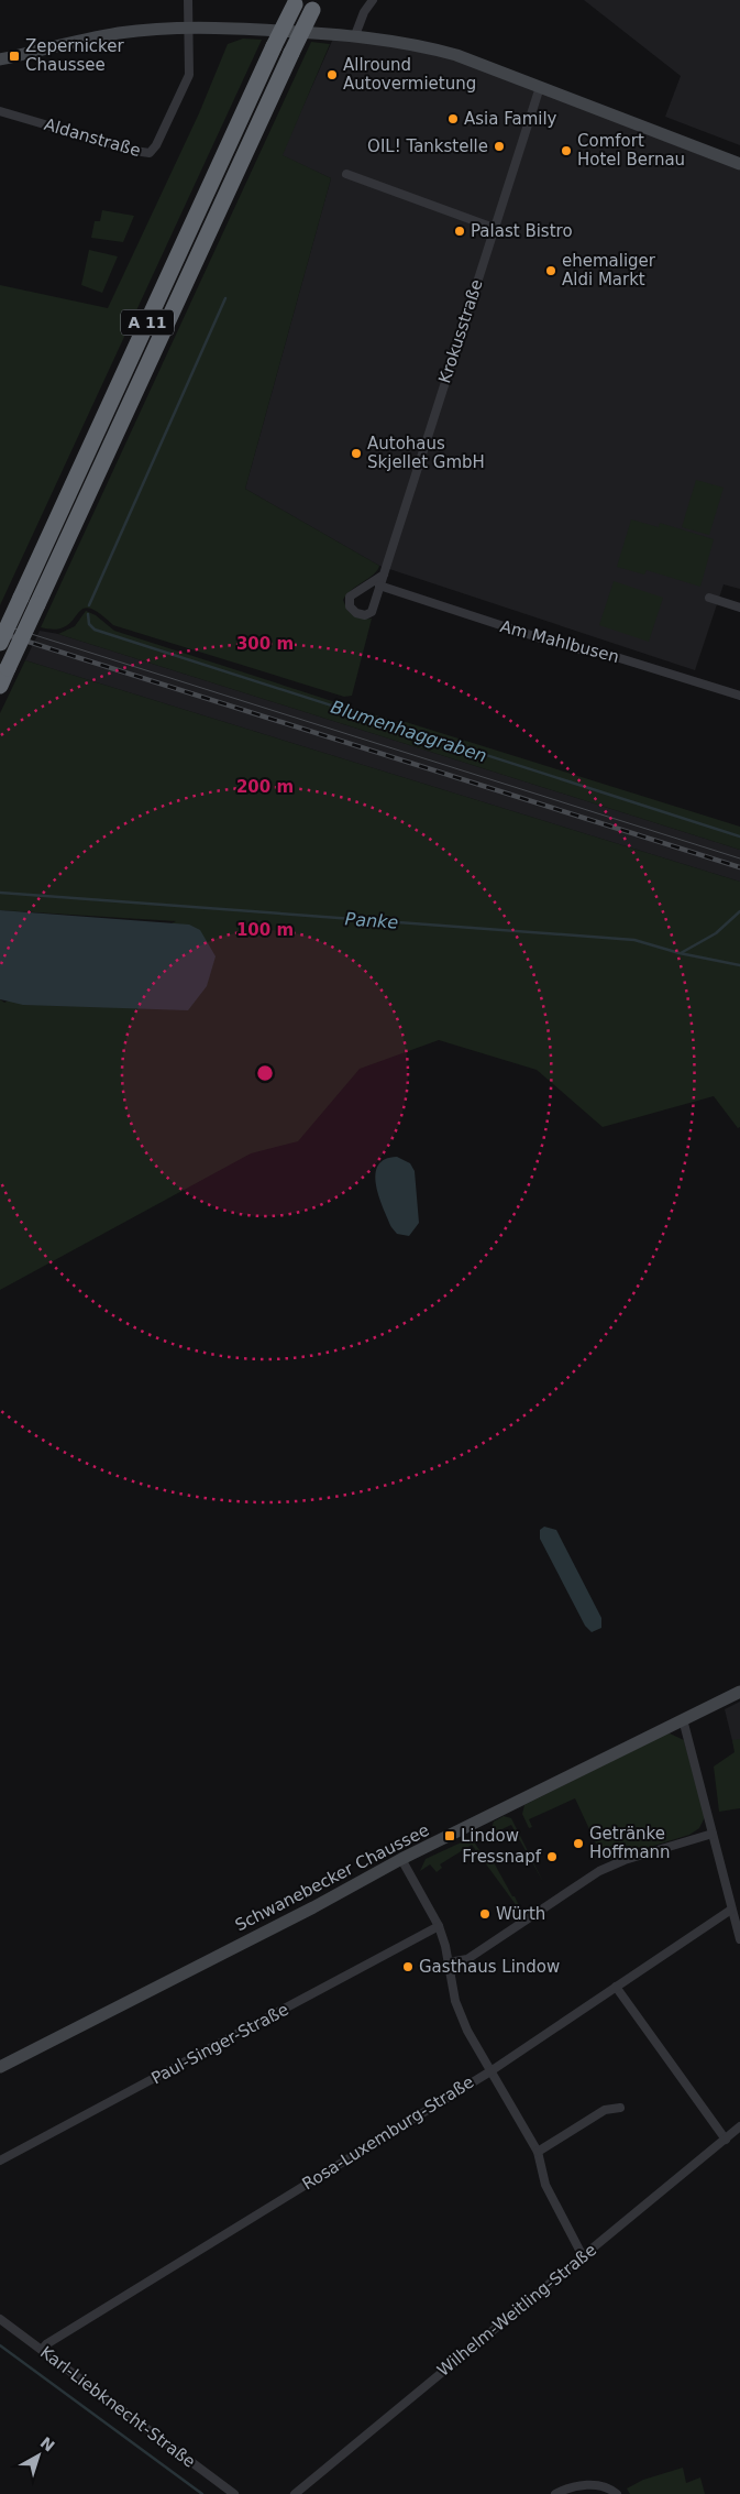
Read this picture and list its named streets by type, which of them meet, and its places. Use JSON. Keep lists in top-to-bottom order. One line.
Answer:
{"streets":{"highway":["A 11"],"main road":["Schwanebecker Chaussee"],"street":["Aldanstraße","Krokusstraße","Am Mahlbusen","Paul-Singer-Straße","Rosa-Luxemburg-Straße","Wilhelm-Weitling-Straße","Karl-Liebknecht-Straße"]},"crossings":[["Krokusstraße","Am Mahlbusen"],["Rosa-Luxemburg-Straße","Karl-Liebknecht-Straße"]],"water":["Blumenhaggraben","Panke"],"places":{"transit":["Zepernicker Chaussee","Lindow"],"other":["Allround Autovermietung","Asia Family","OIL! Tankstelle","Comfort Hotel Bernau","Palast Bistro","ehemaliger Aldi Markt","Autohaus Skjellet GmbH","Getränke Hoffmann","Fressnapf","Würth","Gasthaus Lindow"]},"north":"top right","rings":["300 m","200 m","100 m"]}
